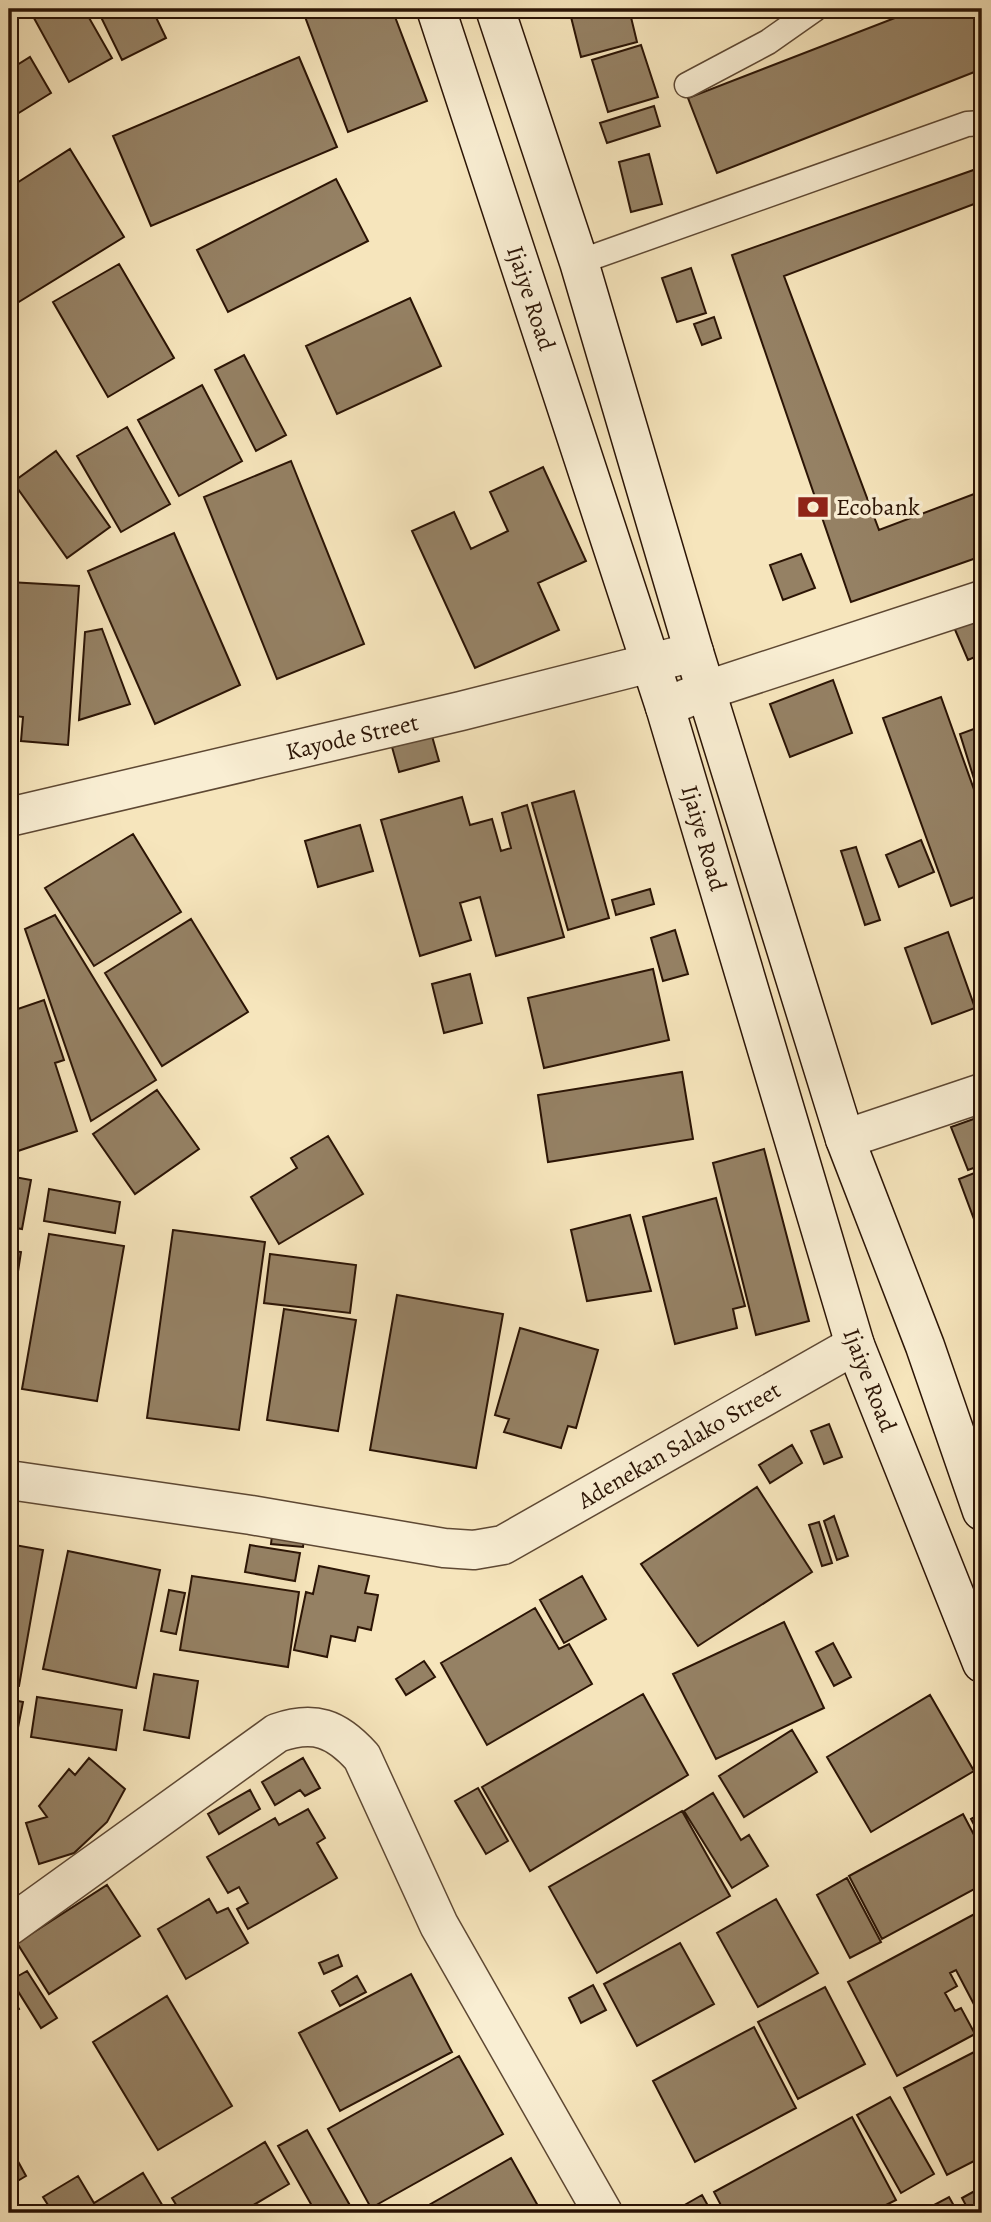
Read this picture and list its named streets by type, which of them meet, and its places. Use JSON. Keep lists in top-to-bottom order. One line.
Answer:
{"streets":{"main road":["Ijaiye Road","Kayode Street","Adenekan Salako Street"]},"crossings":[["Ijaiye Road","Kayode Street"],["Ijaiye Road","Adenekan Salako Street"]],"places":{"bank":["Ecobank"]}}
